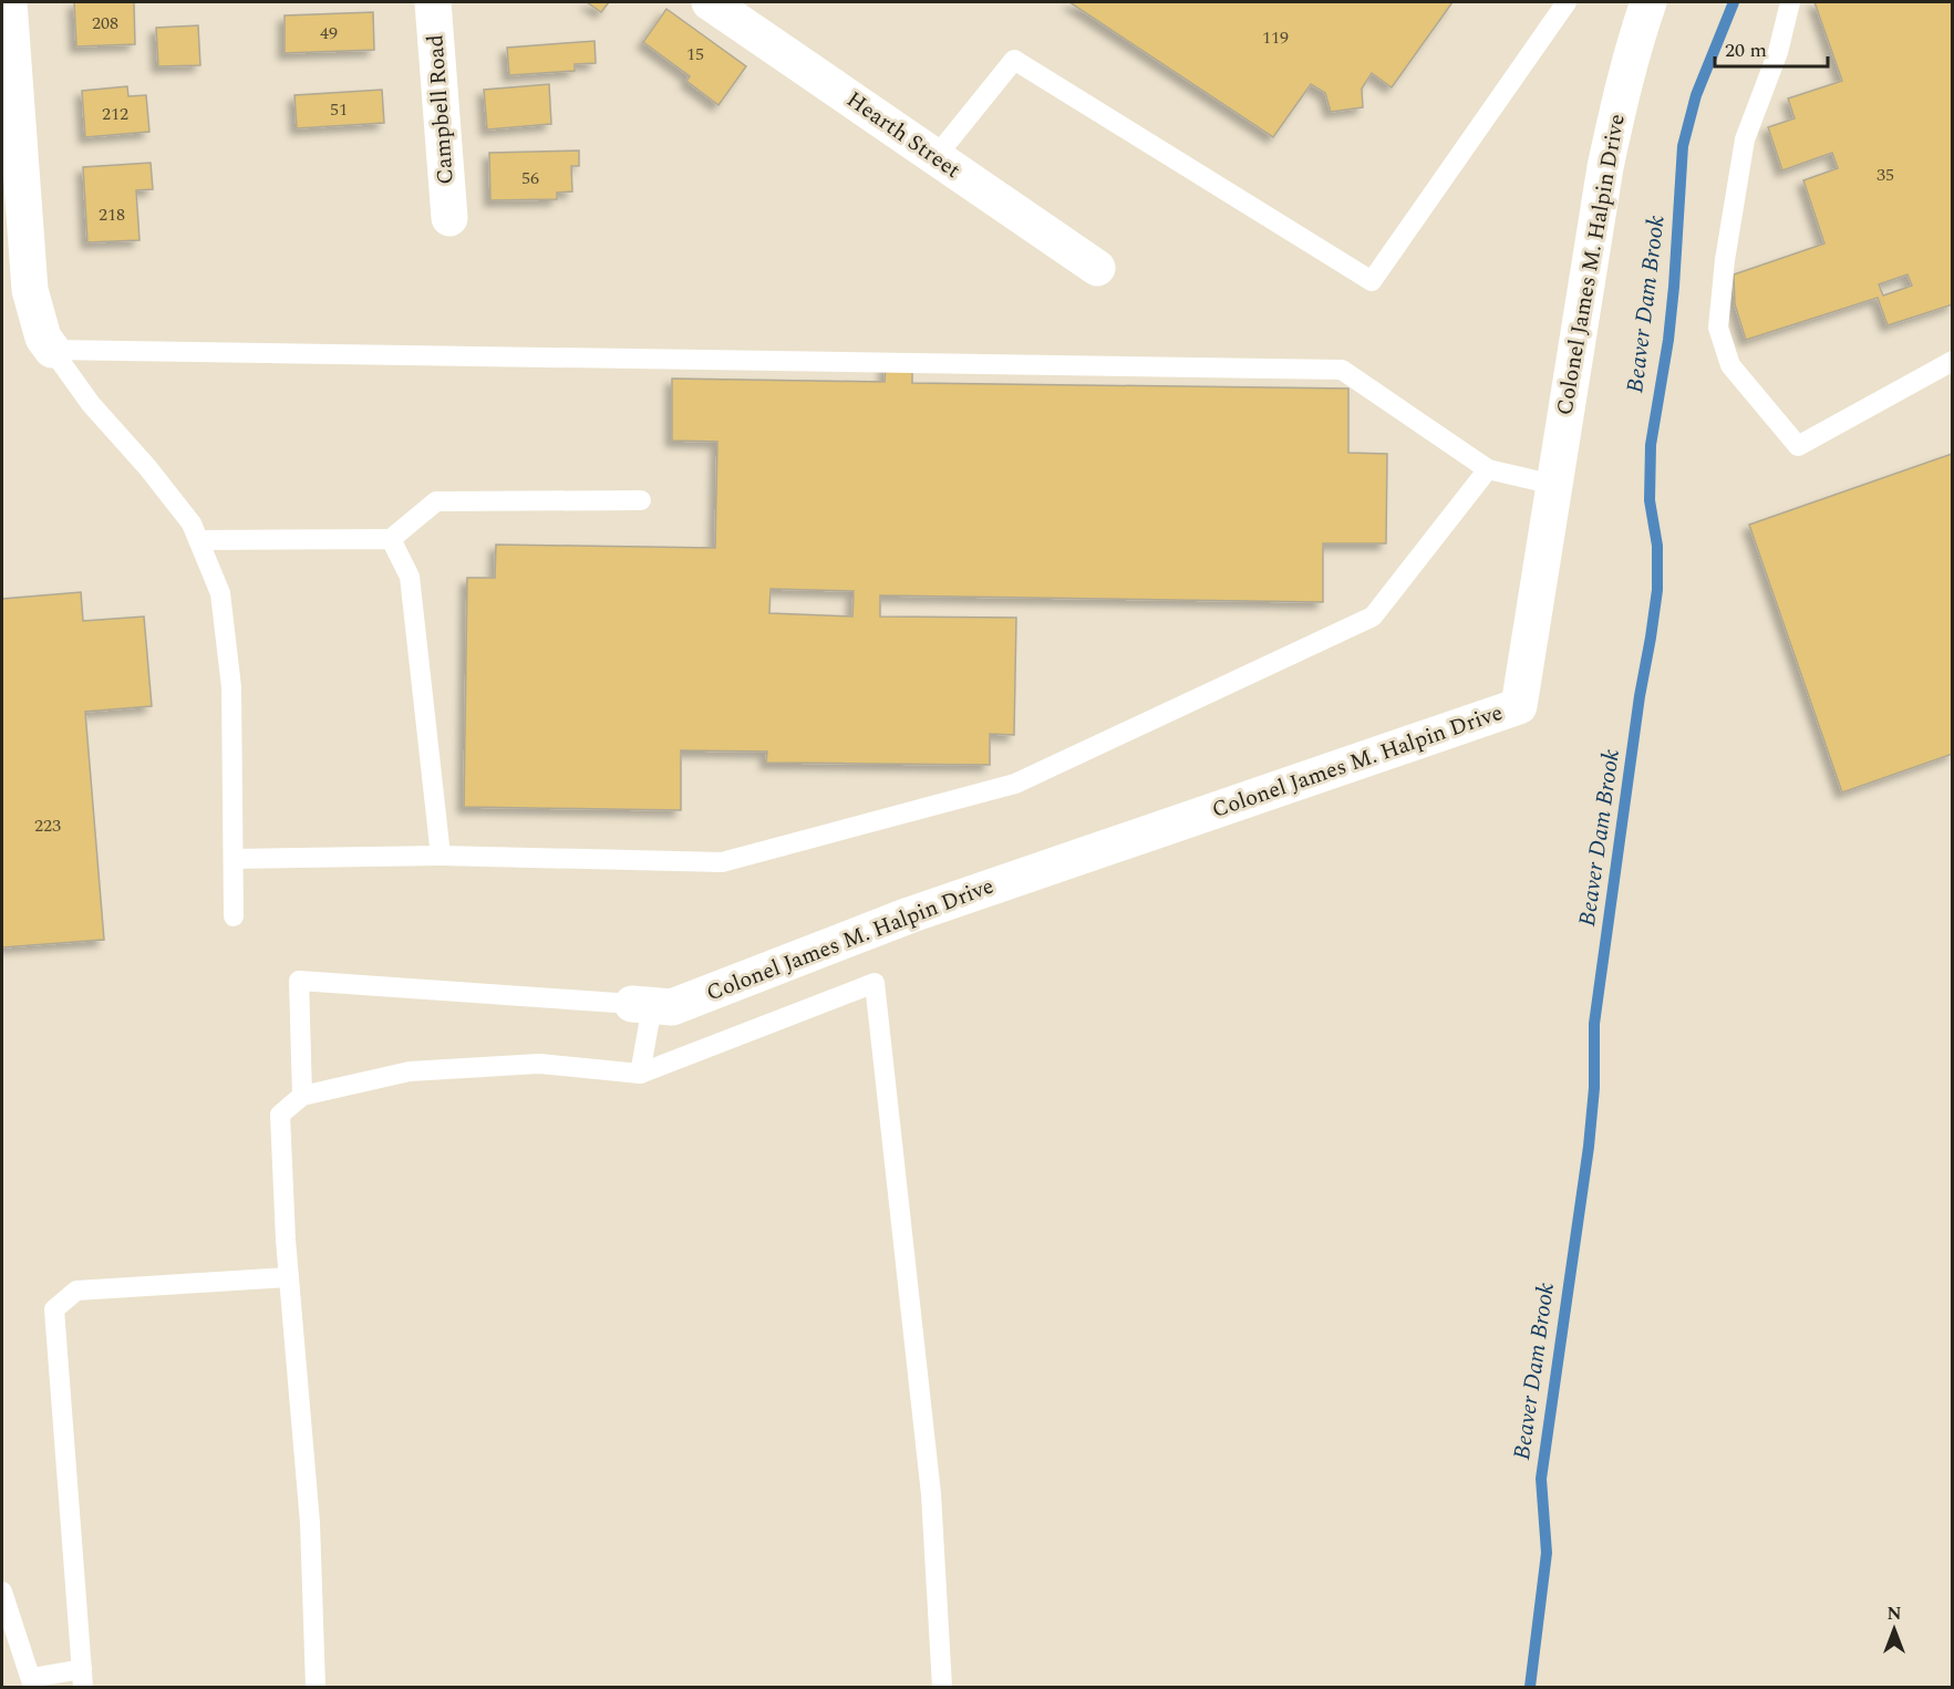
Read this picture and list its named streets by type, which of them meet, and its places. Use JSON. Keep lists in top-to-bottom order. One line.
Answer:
{"streets":{"street":["Campbell Road","Hearth Street","Colonel James M. Halpin Drive"]},"water":["Beaver Dam Brook"],"house_numbers":["208","49","119","15","51","212","35","56","218","223"],"scale_bar":"20 m","north":"top"}
